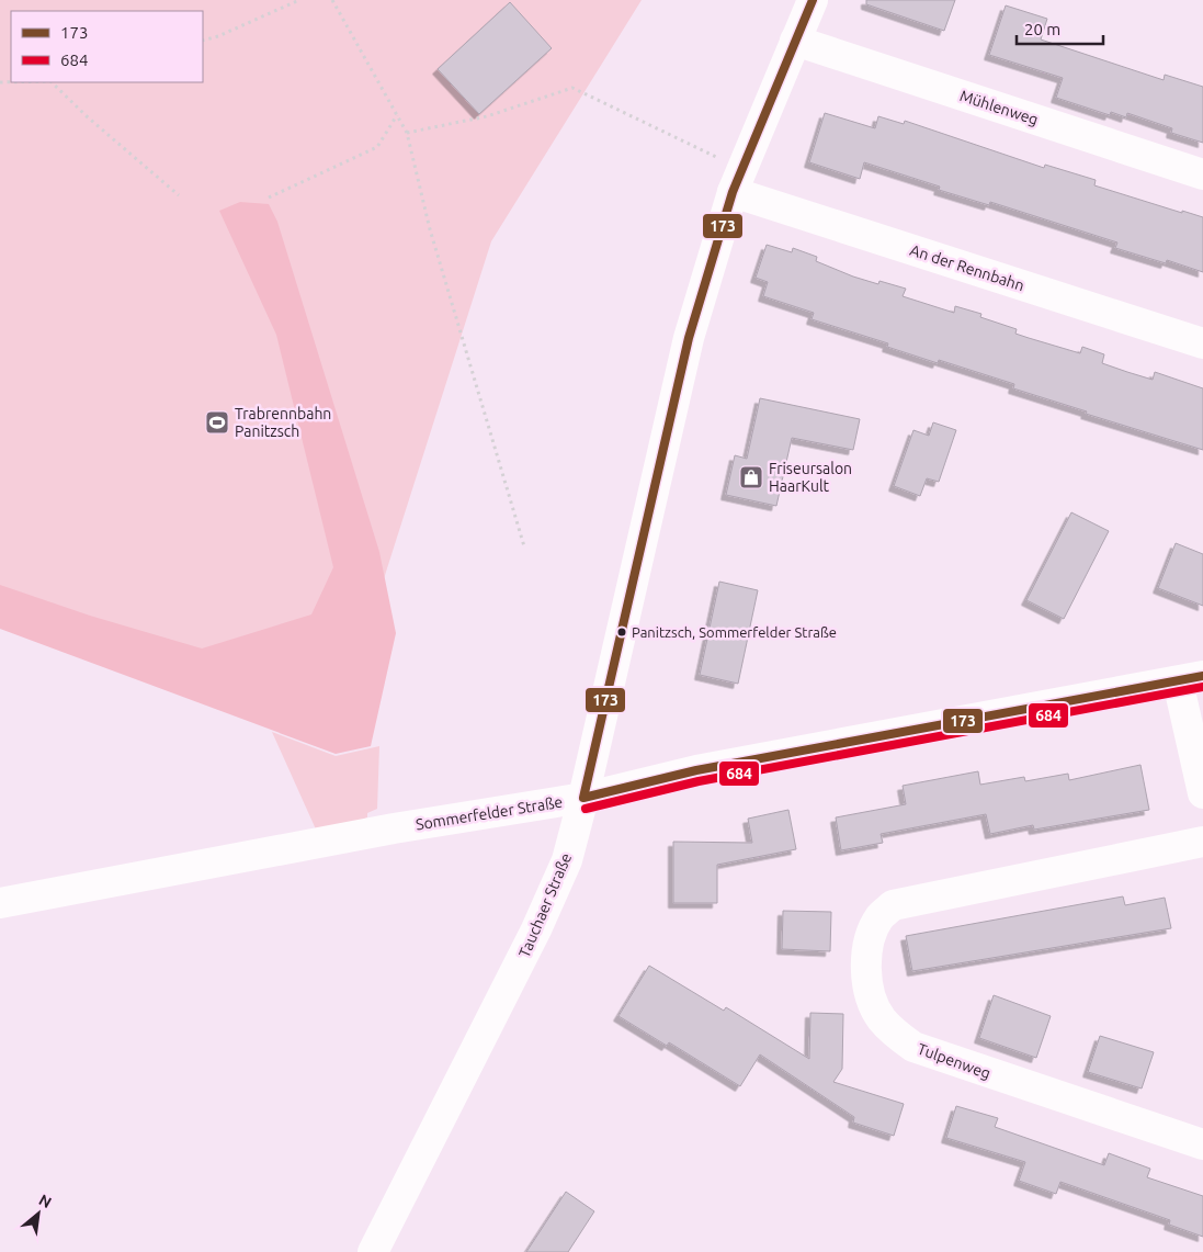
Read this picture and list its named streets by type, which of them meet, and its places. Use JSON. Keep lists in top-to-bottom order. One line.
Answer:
{"streets":{"street":["Mühlenweg","An der Rennbahn","Sommerfelder Straße","Tauchaer Straße","Tulpenweg"]},"crossings":[["Mühlenweg","Tauchaer Straße"],["An der Rennbahn","Tauchaer Straße"],["Sommerfelder Straße","Tauchaer Straße"]],"places":{"sports":["Trabrennbahn Panitzsch"],"shop":["Friseursalon HaarKult"],"other":["Panitzsch, Sommerfelder Straße"]},"lines":["transit line 173","transit line 684"],"legend":["173","684"],"scale_bar":"20 m","north":"top right"}
